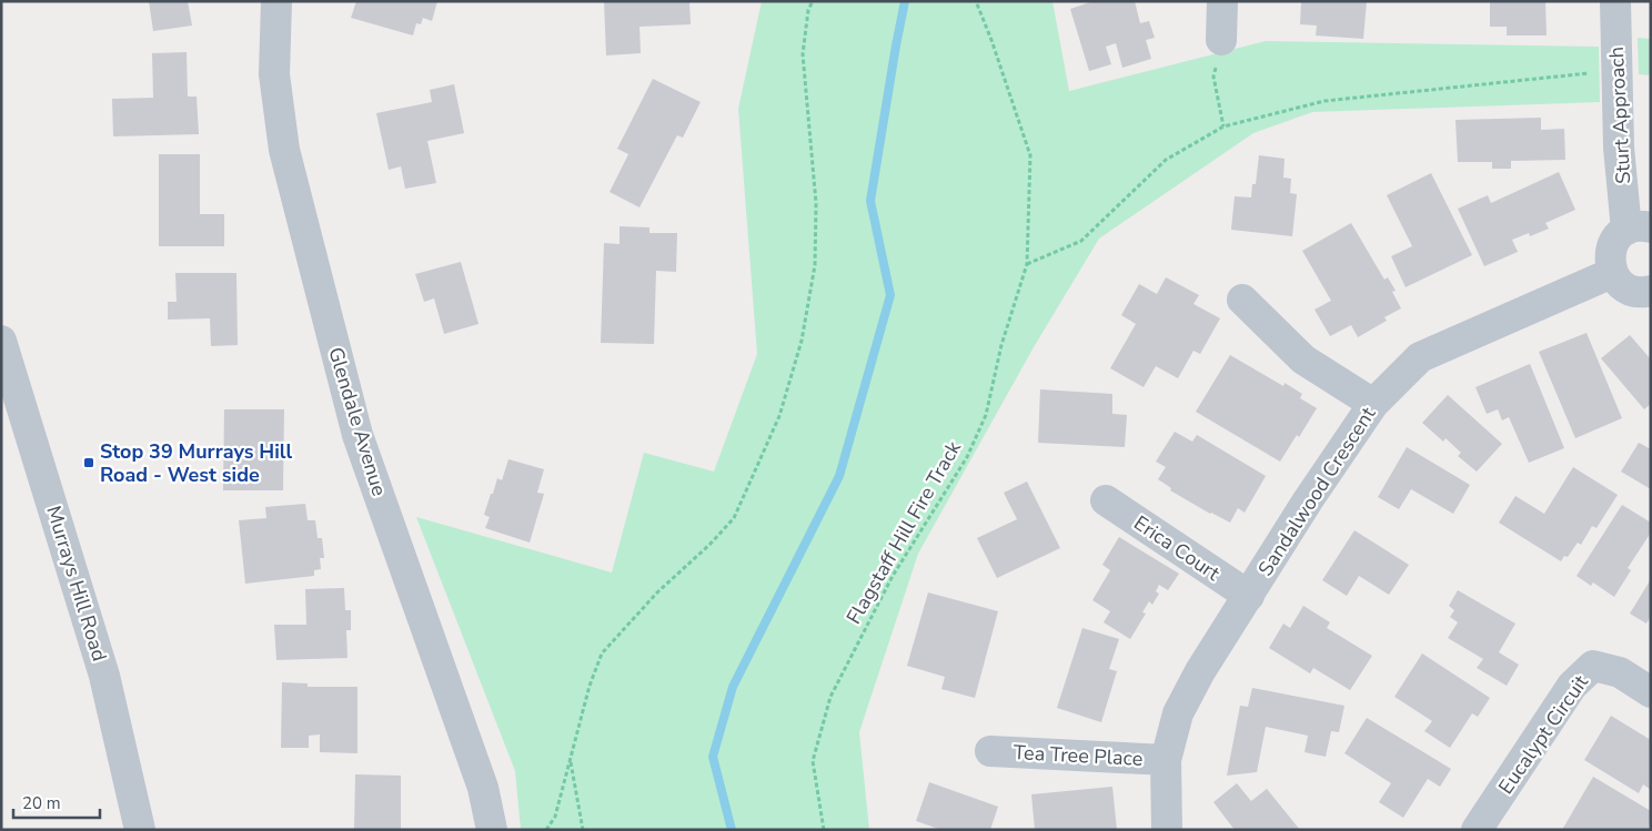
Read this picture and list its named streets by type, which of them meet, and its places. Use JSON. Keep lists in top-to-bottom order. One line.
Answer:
{"streets":{"street":["Sturt Approach","Glendale Avenue","Sandalwood Crescent","Erica Court","Murrays Hill Road","Eucalypt Circuit","Tea Tree Place"],"path":["Flagstaff Hill Fire Track"]},"crossings":[["Sandalwood Crescent","Erica Court"],["Sandalwood Crescent","Tea Tree Place"]],"places":{"transit":["Stop 39 Murrays Hill Road - West side"]},"scale_bar":"20 m"}
